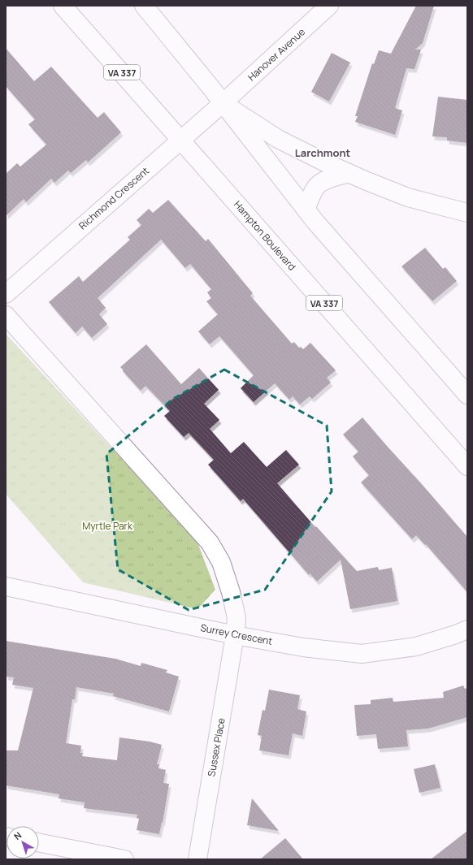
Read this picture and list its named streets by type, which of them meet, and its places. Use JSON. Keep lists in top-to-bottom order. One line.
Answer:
{"streets":{"street":["Hanover Avenue","VA 337","Richmond Crescent","Hampton Boulevard","Surrey Crescent","Sussex Place"]},"crossings":[["Hanover Avenue","Richmond Crescent"],["Richmond Crescent","Hampton Boulevard"],["Surrey Crescent","Sussex Place"]],"districts":["Larchmont"],"parks":["Myrtle Park"],"north":"top left"}
